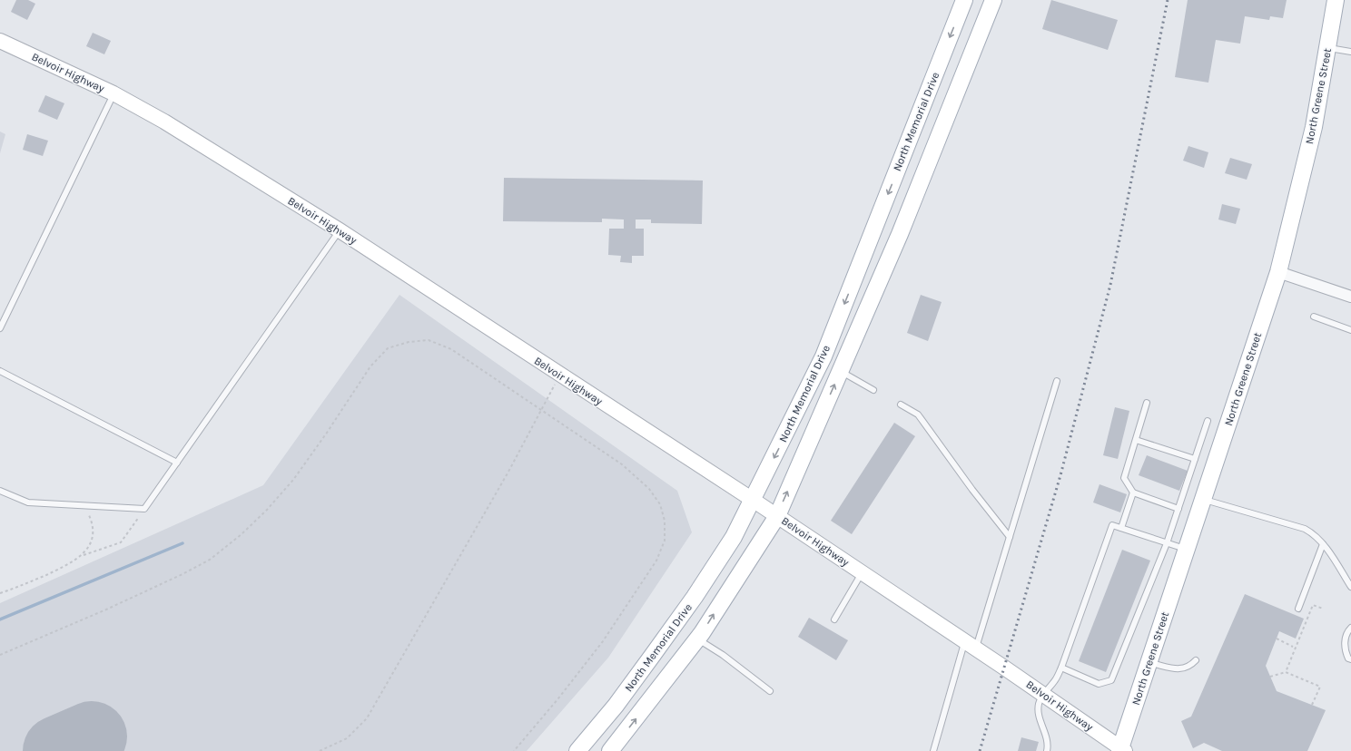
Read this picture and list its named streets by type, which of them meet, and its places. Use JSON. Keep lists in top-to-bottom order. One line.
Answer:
{"streets":{"main road":["North Greene Street","North Memorial Drive"],"street":["Belvoir Highway"]},"crossings":[["Belvoir Highway","North Greene Street"],["Belvoir Highway","North Memorial Drive"]]}
